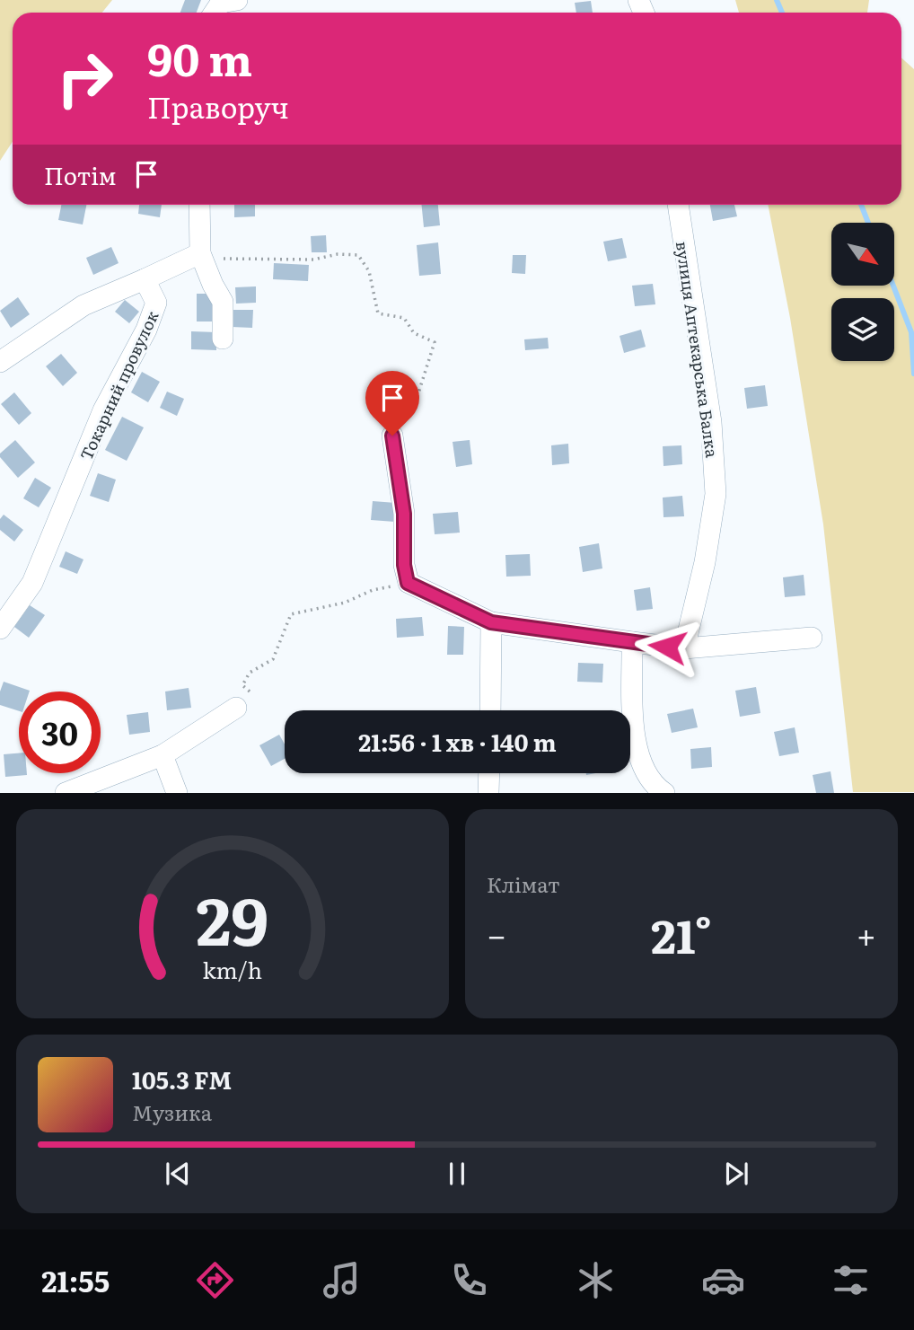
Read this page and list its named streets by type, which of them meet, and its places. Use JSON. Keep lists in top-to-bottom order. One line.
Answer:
{"streets":{"street":["вулиця Аптекарська Балка","Токарний провулок"]},"north":"bottom right","page":{"turn":["90 m","Праворуч"],"then":"Потім","limit":"30","trip":"21:56 · 1 хв · 140 m","tile":"Клімат","heat":["−","21°","+"],"song":["105.3 FM","Музика"],"tabs":"21:55","gauge":["29","km/h"]}}
